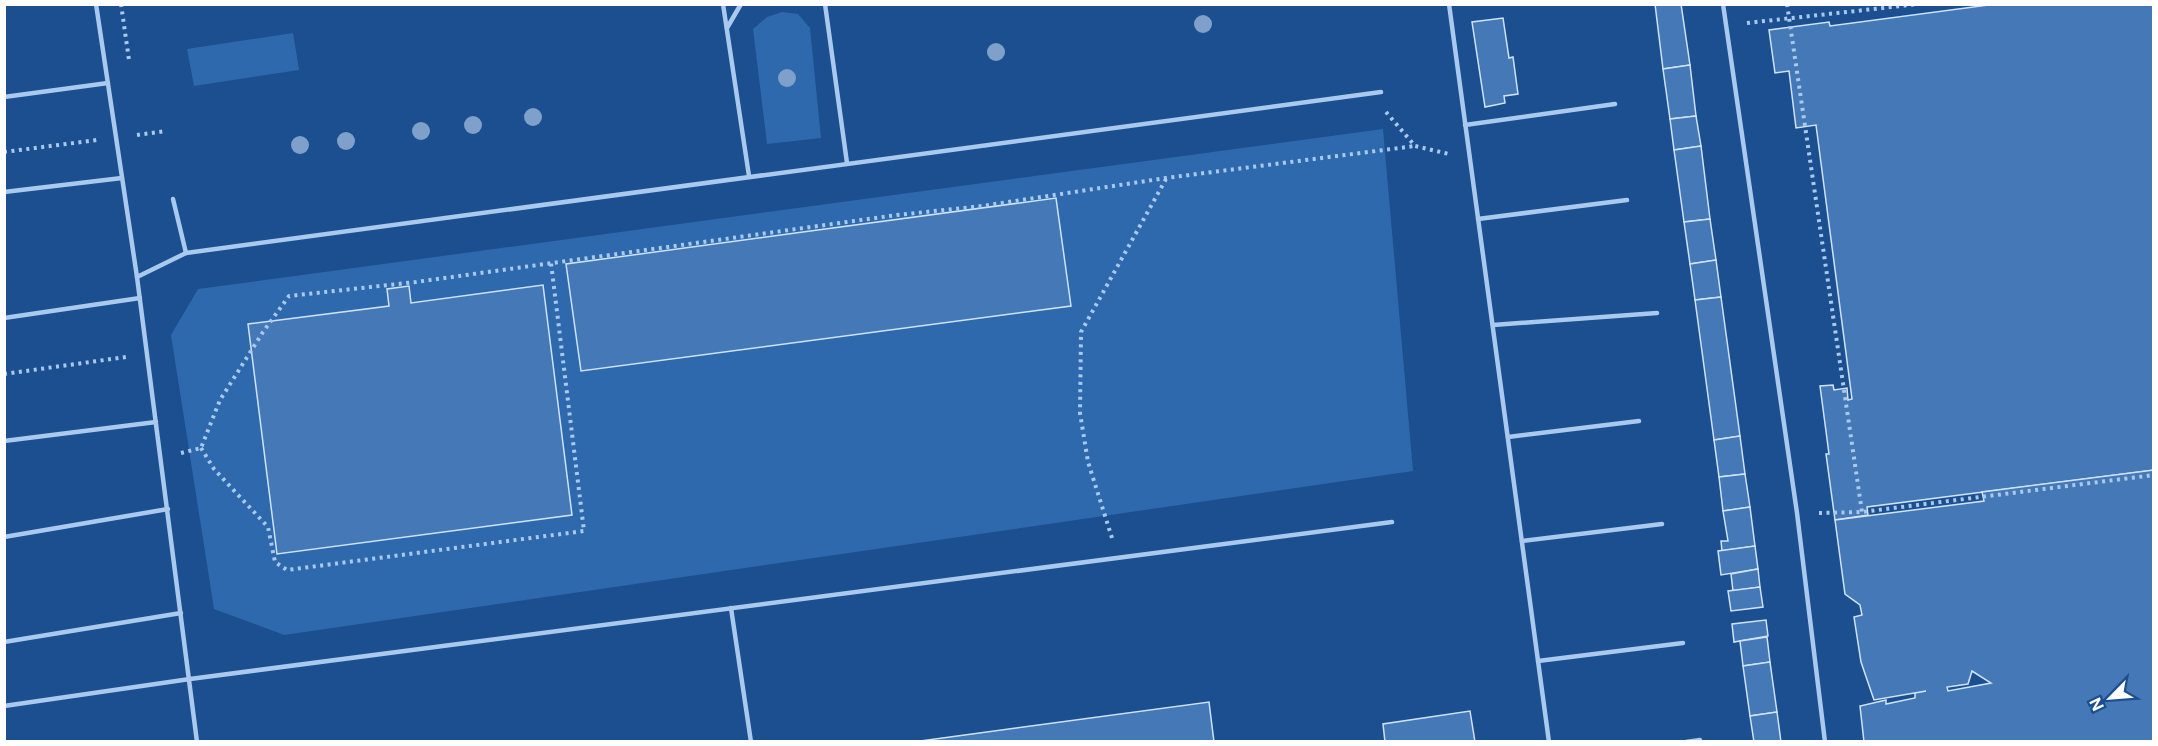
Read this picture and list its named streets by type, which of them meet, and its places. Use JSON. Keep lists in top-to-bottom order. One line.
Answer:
{"north":"bottom left"}
